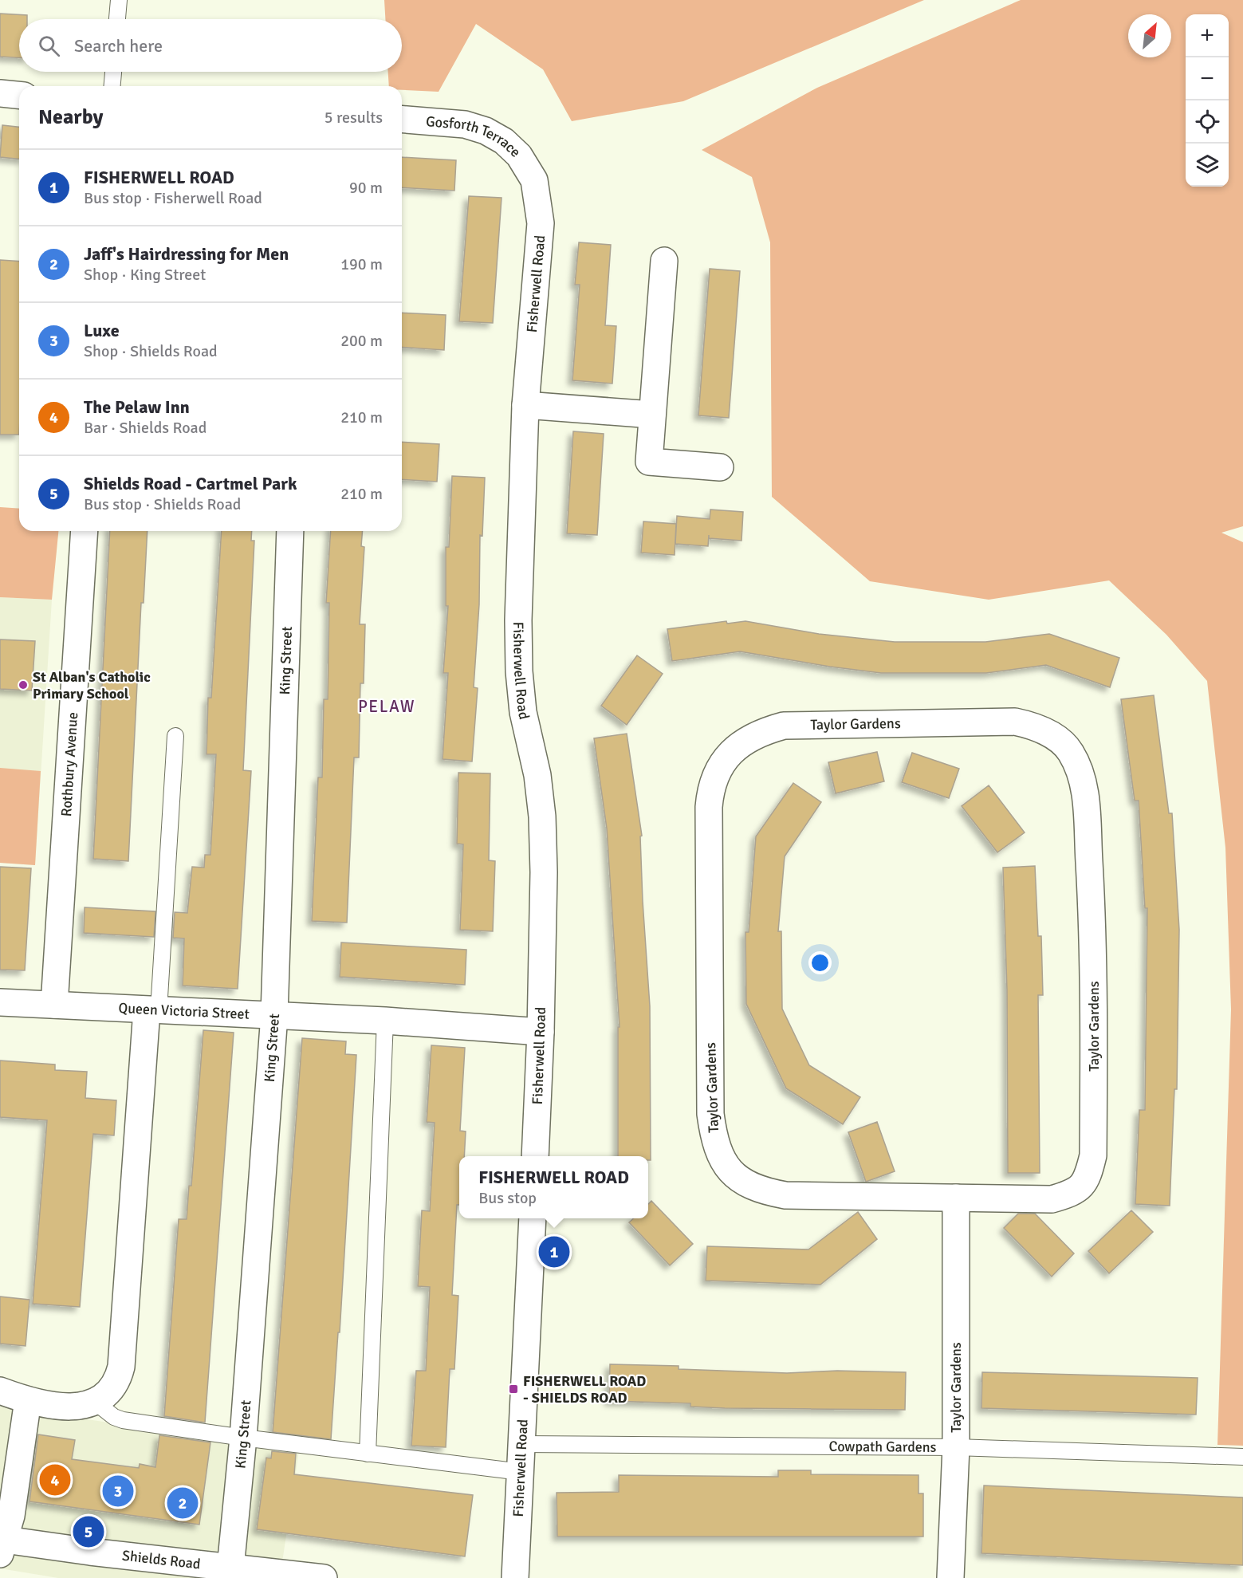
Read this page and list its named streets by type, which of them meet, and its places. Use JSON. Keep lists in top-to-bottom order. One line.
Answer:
{"streets":{"street":["Gosforth Terrace","Fisherwell Road","King Street","Taylor Gardens","Rothbury Avenue","Queen Victoria Street","Shields Road"],"lane":["Cowpath Gardens"]},"crossings":[["Gosforth Terrace","Fisherwell Road"],["Fisherwell Road","Queen Victoria Street"],["Fisherwell Road","Cowpath Gardens"],["King Street","Queen Victoria Street"],["King Street","Shields Road"],["Taylor Gardens","Cowpath Gardens"],["Rothbury Avenue","Queen Victoria Street"]],"districts":["PELAW"],"places":{"other":["St Alban's Catholic Primary School"],"transit":["FISHERWELL ROAD - SHIELDS ROAD"]},"north":"top right","page":{"map_buttons":["+","−"],"search":"Search here","heading":["Nearby","5 results"],"list":[{"mark":"1","name":"FISHERWELL ROAD","note":"Bus stop · Fisherwell Road","value":"90 m"},{"mark":"2","name":"Jaff's Hairdressing for Men","note":"Shop · King Street","value":"190 m"},{"mark":"3","name":"Luxe","note":"Shop · Shields Road","value":"200 m"},{"mark":"4","name":"The Pelaw Inn","note":"Bar · Shields Road","value":"210 m"},{"mark":"5","name":"Shields Road - Cartmel Park","note":"Bus stop · Shields Road","value":"210 m"}],"popup":["FISHERWELL ROAD","Bus stop"],"pins":["1","4","3","2","5"]}}
